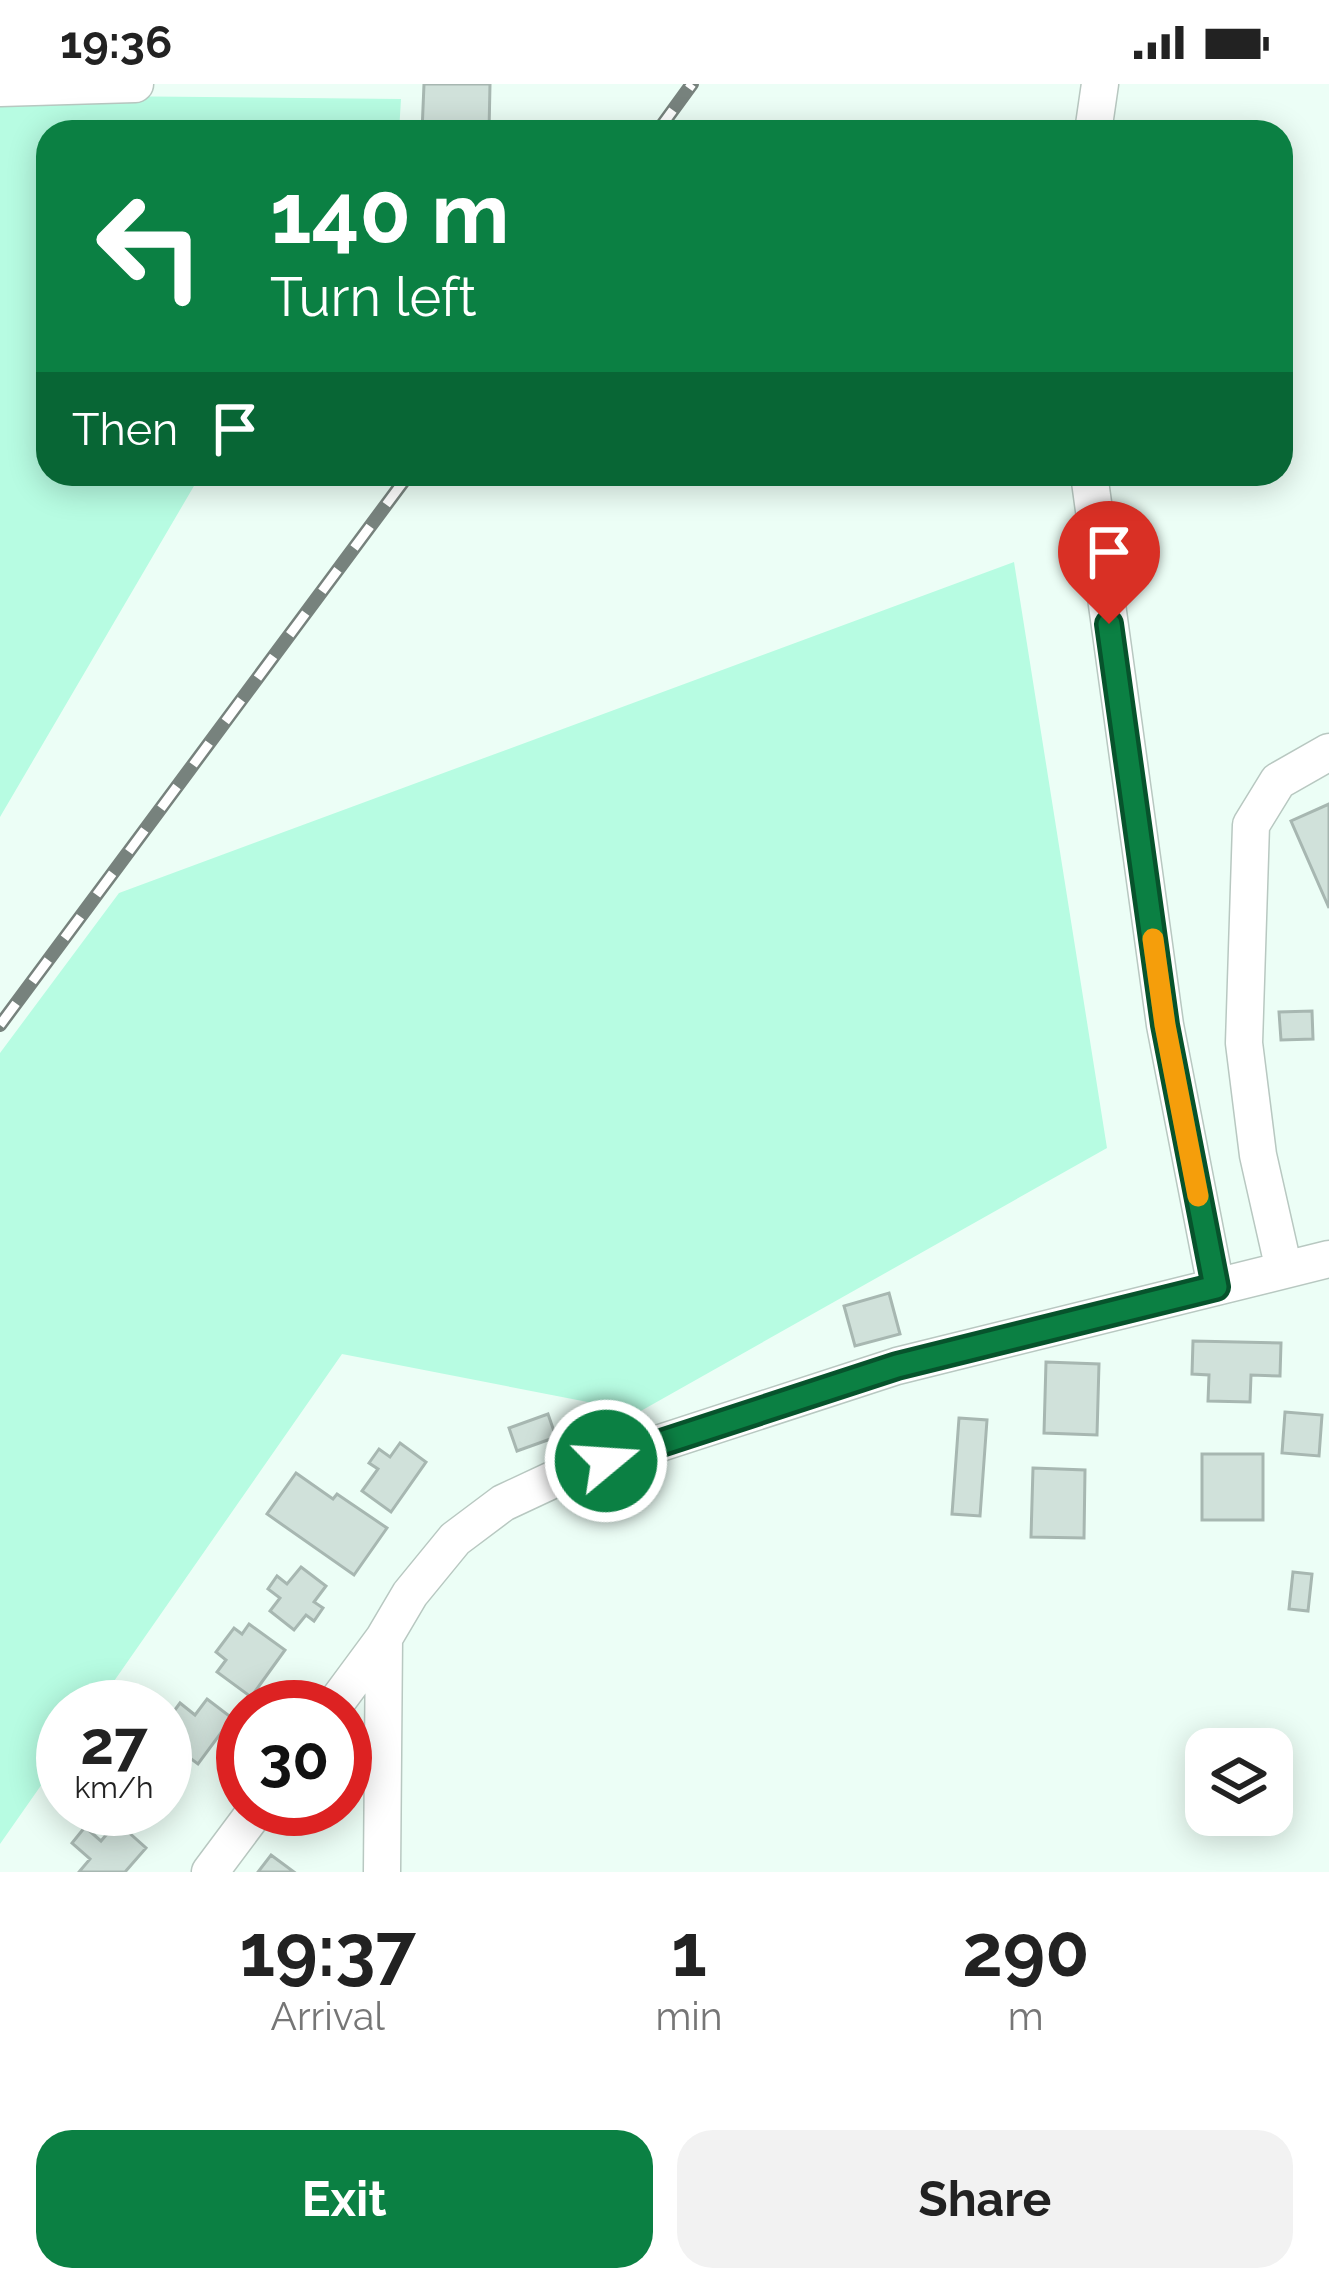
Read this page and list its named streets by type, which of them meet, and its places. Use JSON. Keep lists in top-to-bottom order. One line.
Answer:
{"page":{"status":"19:36","turn":["140 m","Turn left"],"then":"Then","speed":"27 km/h","limit":"30","eta":["19:37","Arrival","1","min","290","m"],"buttons":["Exit","Share"]}}
